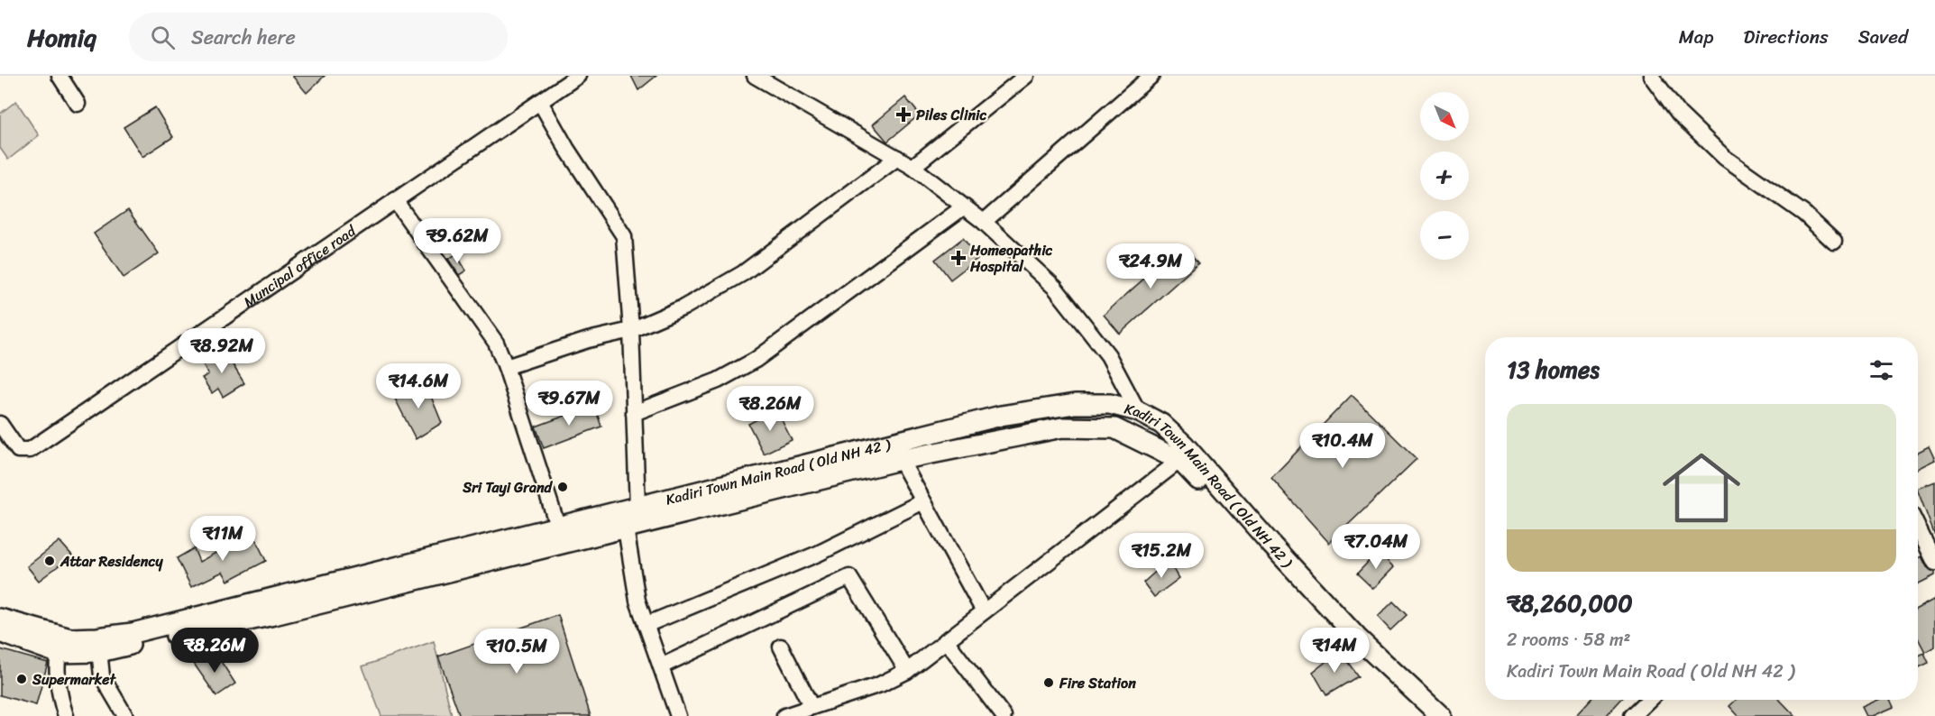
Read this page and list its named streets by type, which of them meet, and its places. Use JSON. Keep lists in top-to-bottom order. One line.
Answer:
{"streets":{"main road":["Kadiri Town Main Road ( Old NH 42 )"],"street":["Muncipal office road"]},"places":{"health":["Piles Clinic","Homeopathic Hospital"],"other":["Sri Tayi Grand","Attar Residency","Supermarket","Fire Station"]},"north":"bottom right","page":{"header":"Homiq","search":"Search here","nav":["Map","Directions","Saved"],"map_buttons":["+","−"],"price":["₹9.62M","₹24.9M","₹8.92M","₹14.6M","₹9.67M","₹8.26M","₹10.4M","₹11M","₹7.04M","₹15.2M","₹8.26M","₹14M","₹10.5M"],"heading":"13 homes","list":[{"name":"₹8,260,000","note":"2 rooms · 58 m² · Kadiri Town Main Road ( Old NH 42 )"}]}}
